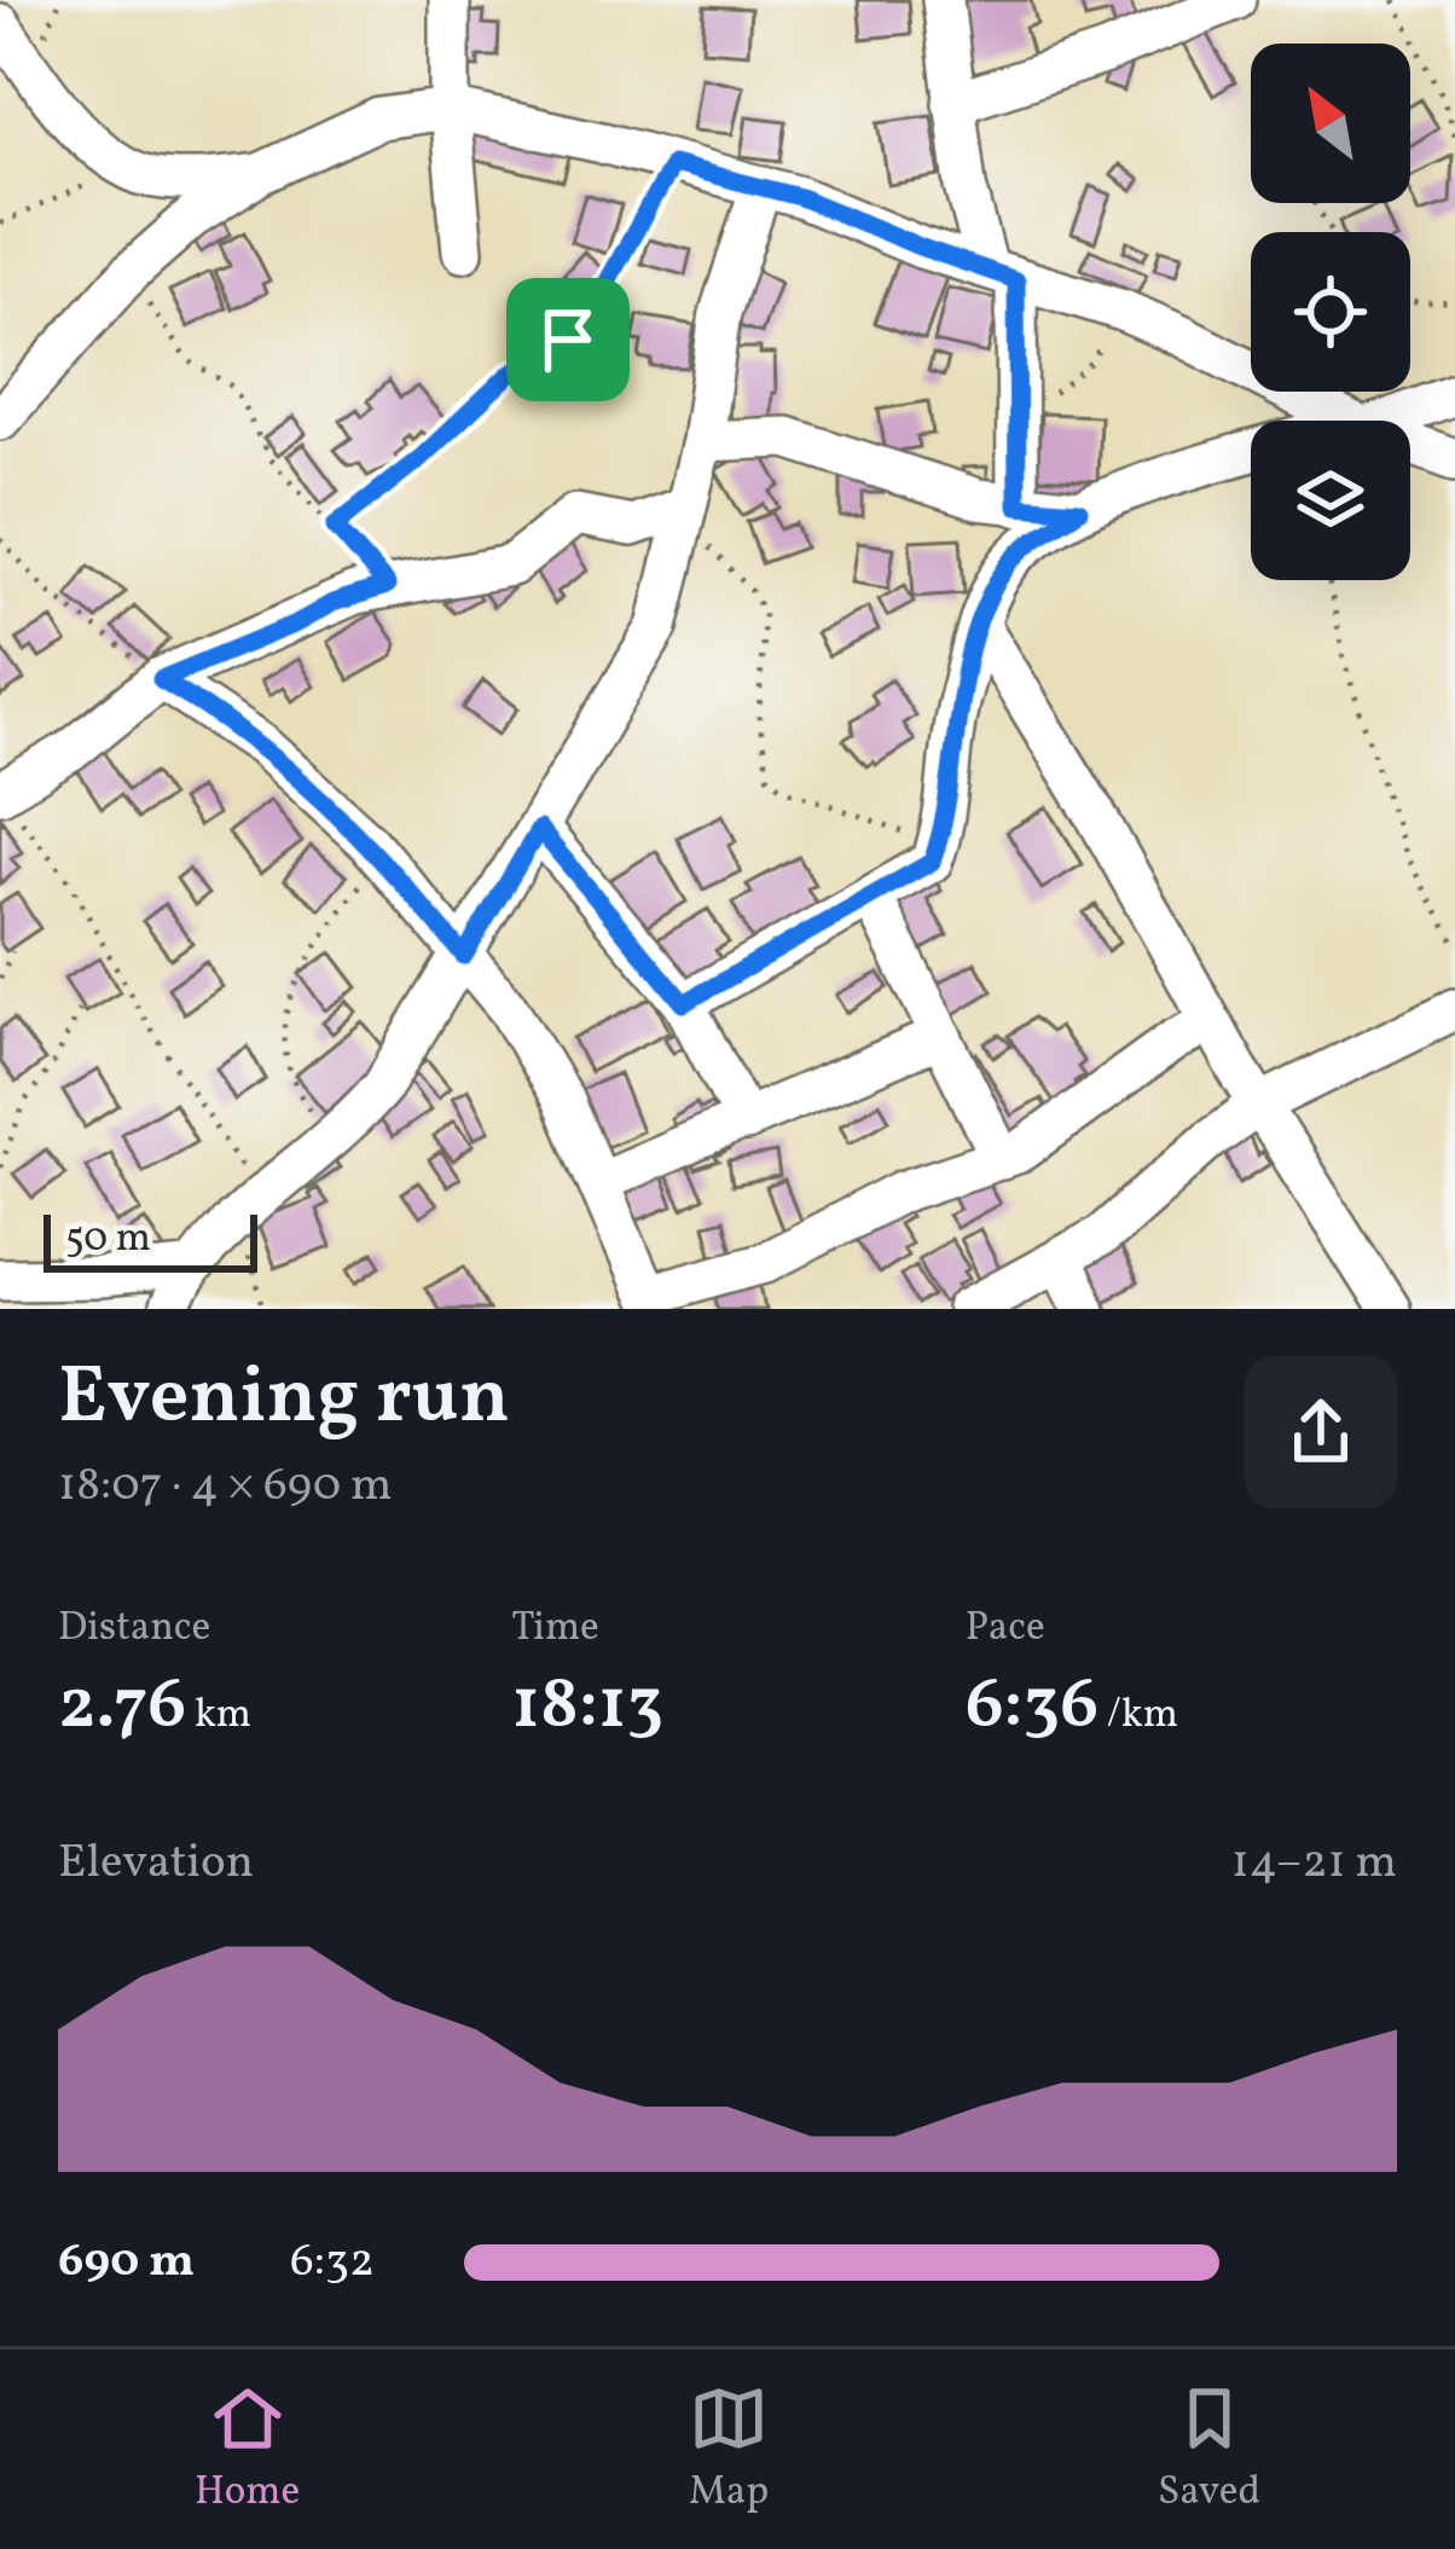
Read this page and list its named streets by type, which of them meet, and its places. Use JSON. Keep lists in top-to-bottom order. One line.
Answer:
{"scale_bar":"50 m","north":"top left","page":{"scale":"50 m","heading":["Evening run","18:07 · 4 × 690 m"],"stats":[["Distance","2.76 km"],["Time","18:13"],["Pace","6:36 /km"]],"chart":["Elevation","14–21 m"],"list":[{"name":"690 m","note":"6:32"}],"tabs":["Home","Map","Saved"]}}
